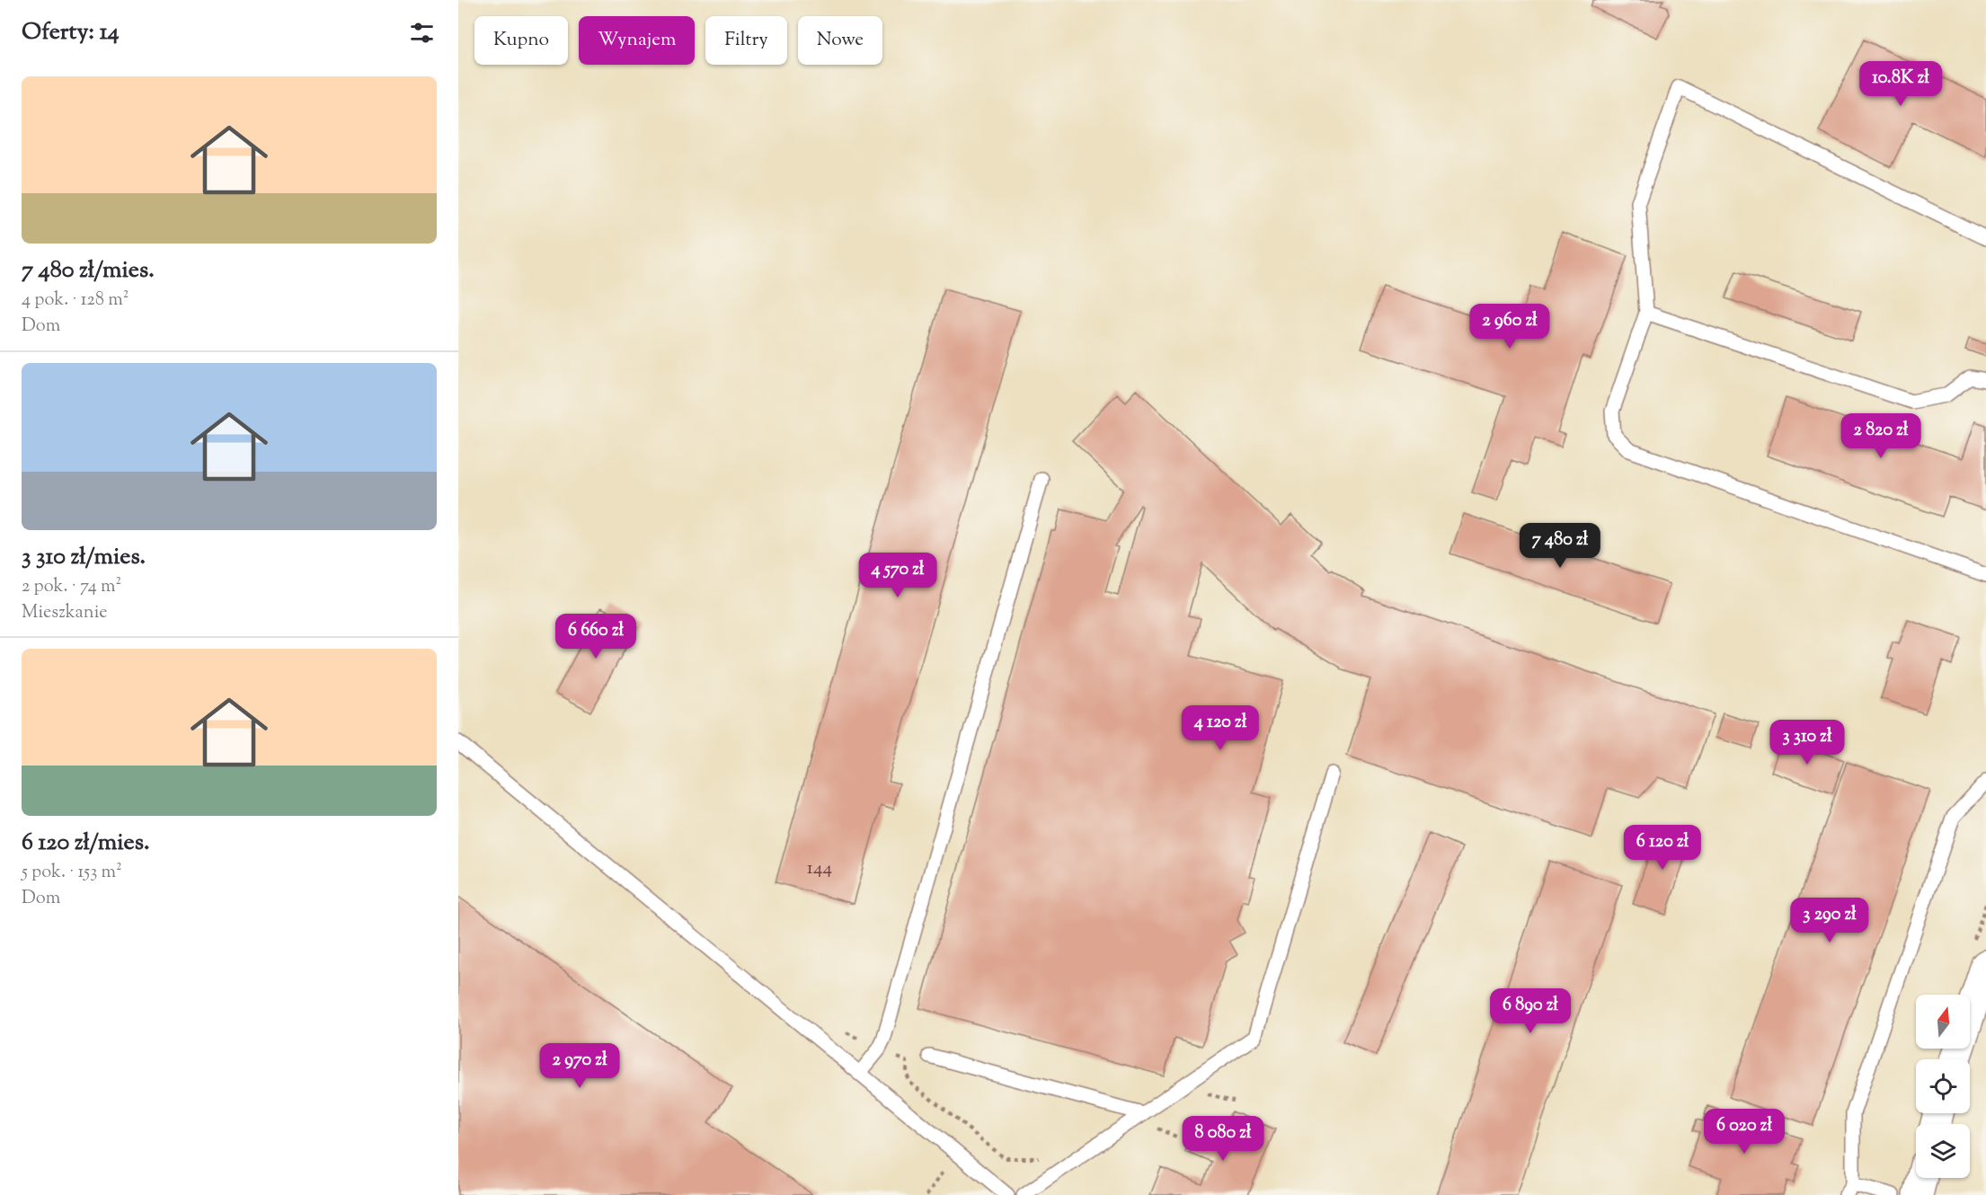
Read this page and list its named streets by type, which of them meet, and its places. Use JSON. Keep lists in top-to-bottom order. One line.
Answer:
{"house_numbers":["144"],"north":"top","page":{"heading":"Oferty: 14","chip":["Kupno","Wynajem","Filtry","Nowe"],"price":["10.8K zł","2 960 zł","2 820 zł","7 480 zł","4 570 zł","6 660 zł","4 120 zł","3 310 zł","6 120 zł","3 290 zł","6 890 zł","2 970 zł","6 020 zł","8 080 zł"],"list":[{"name":"7 480 zł/mies.","note":"4 pok. · 128 m² · Dom"},{"name":"3 310 zł/mies.","note":"2 pok. · 74 m² · Mieszkanie"},{"name":"6 120 zł/mies.","note":"5 pok. · 153 m² · Dom"}]}}
